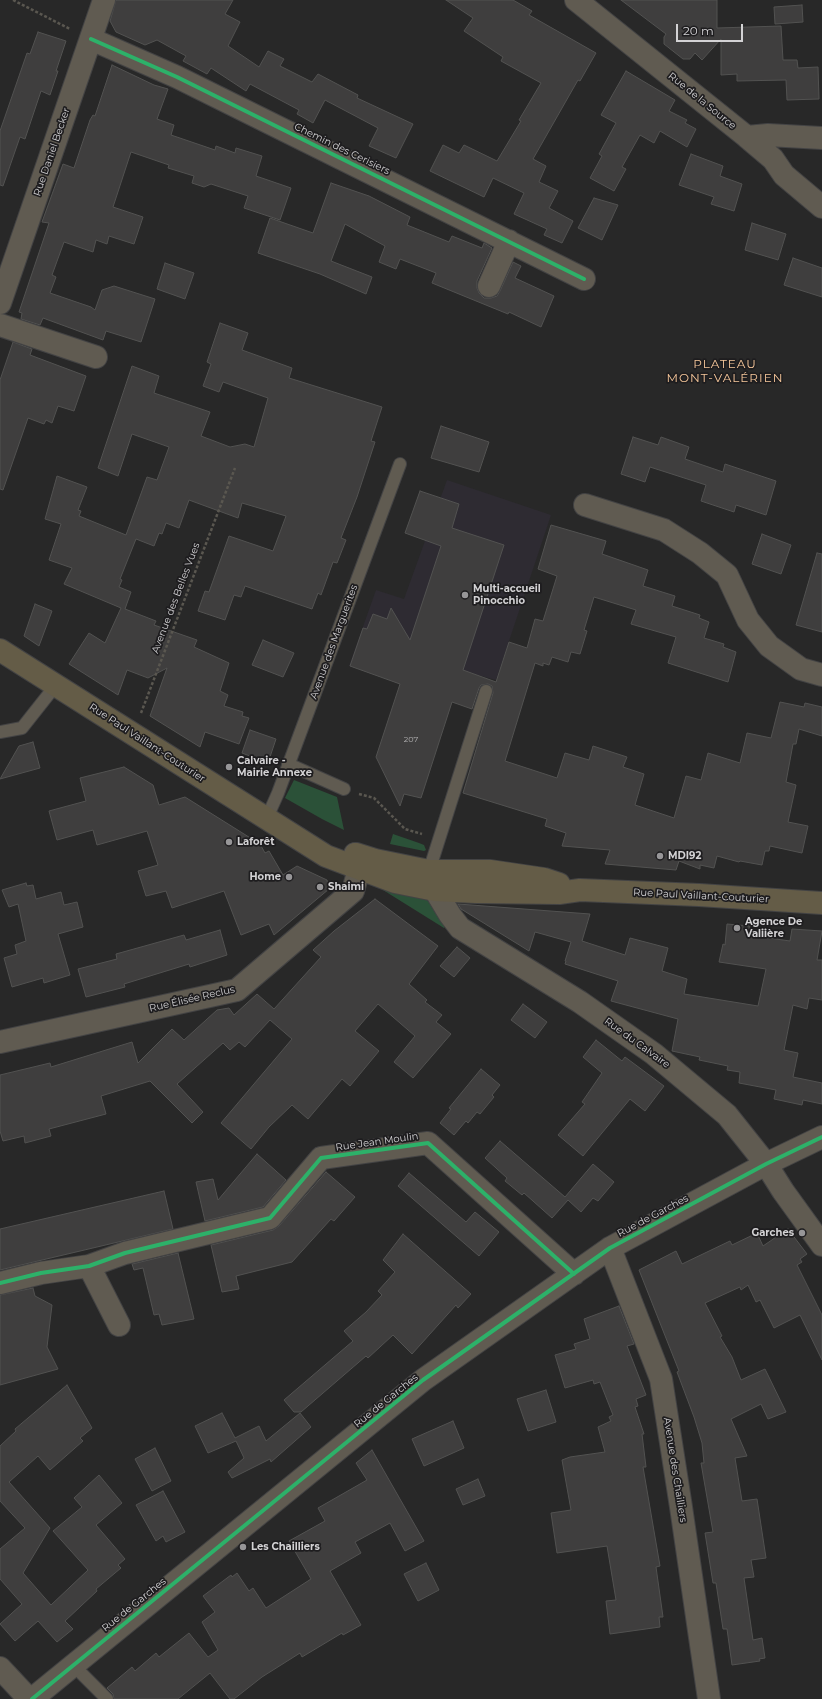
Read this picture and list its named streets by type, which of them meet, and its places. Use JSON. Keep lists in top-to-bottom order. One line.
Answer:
{"streets":{"main road":["Rue Paul Vaillant-Couturier"],"street":["Rue de la Source","Chemin des Cerisiers","Rue Daniel Becker","Rue Élisée Reclus","Rue du Calvaire","Rue Jean Moulin","Rue de Garches","Avenue des Chailliers"],"lane":["Avenue des Marguerites"],"path":["Avenue des Belles Vues"]},"crossings":[["Chemin des Cerisiers","Rue Daniel Becker"],["Avenue des Belles Vues","Rue Paul Vaillant-Couturier"],["Avenue des Marguerites","Rue Paul Vaillant-Couturier"],["Rue Paul Vaillant-Couturier","Rue Élisée Reclus"],["Rue Paul Vaillant-Couturier","Rue du Calvaire"],["Rue du Calvaire","Rue de Garches"],["Rue Jean Moulin","Rue de Garches"],["Rue de Garches","Avenue des Chailliers"]],"districts":["PLATEAU MONT-VALÉRIEN"],"places":["Multi-accueil Pinocchio","Calvaire - Mairie Annexe","Laforêt","MDI92","Home","Shaimi","Agence De Valiière","Garches","Les Chailliers"],"house_numbers":["207"],"scale_bar":"20 m"}
